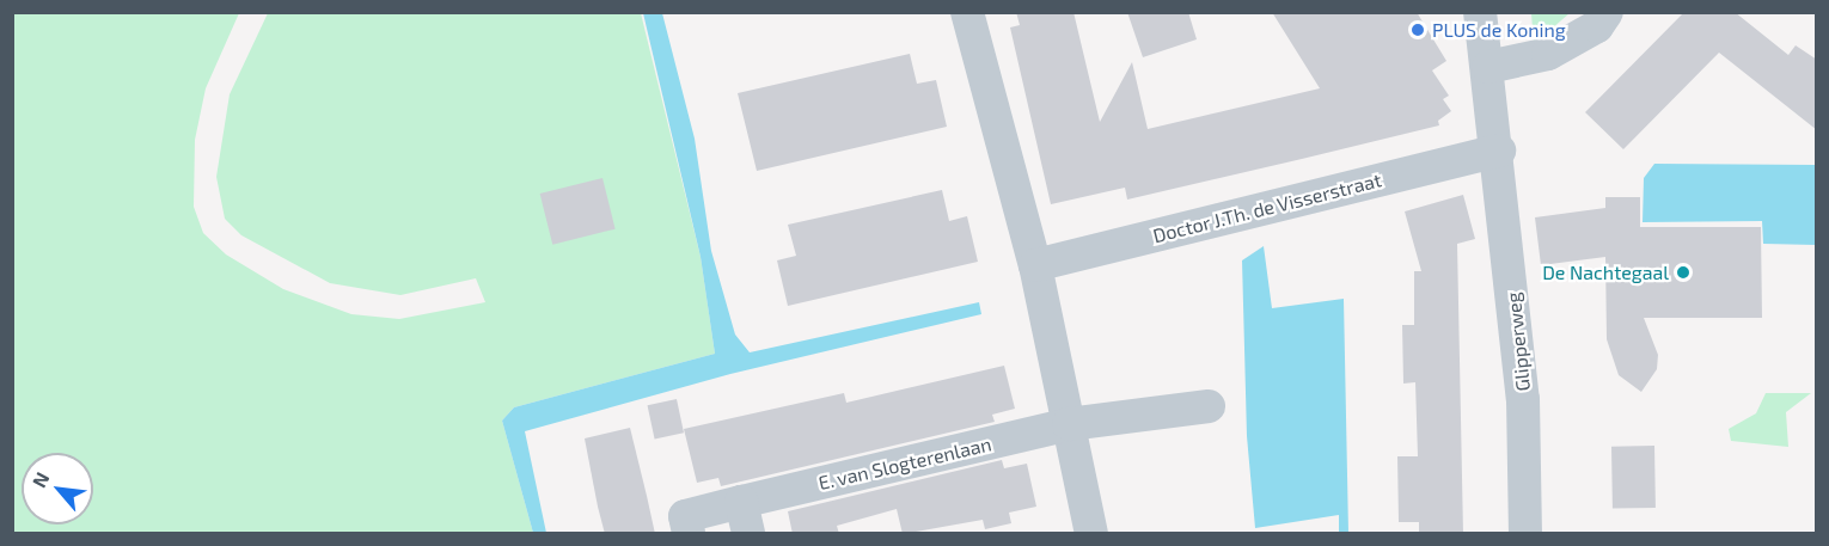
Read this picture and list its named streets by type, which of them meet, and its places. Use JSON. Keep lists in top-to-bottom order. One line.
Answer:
{"streets":{"street":["Doctor J.Th. de Visserstraat","Glipperweg","E. van Slogterenlaan"]},"crossings":[["Doctor J.Th. de Visserstraat","Glipperweg"]],"places":["PLUS de Koning","De Nachtegaal"],"north":"top left"}
